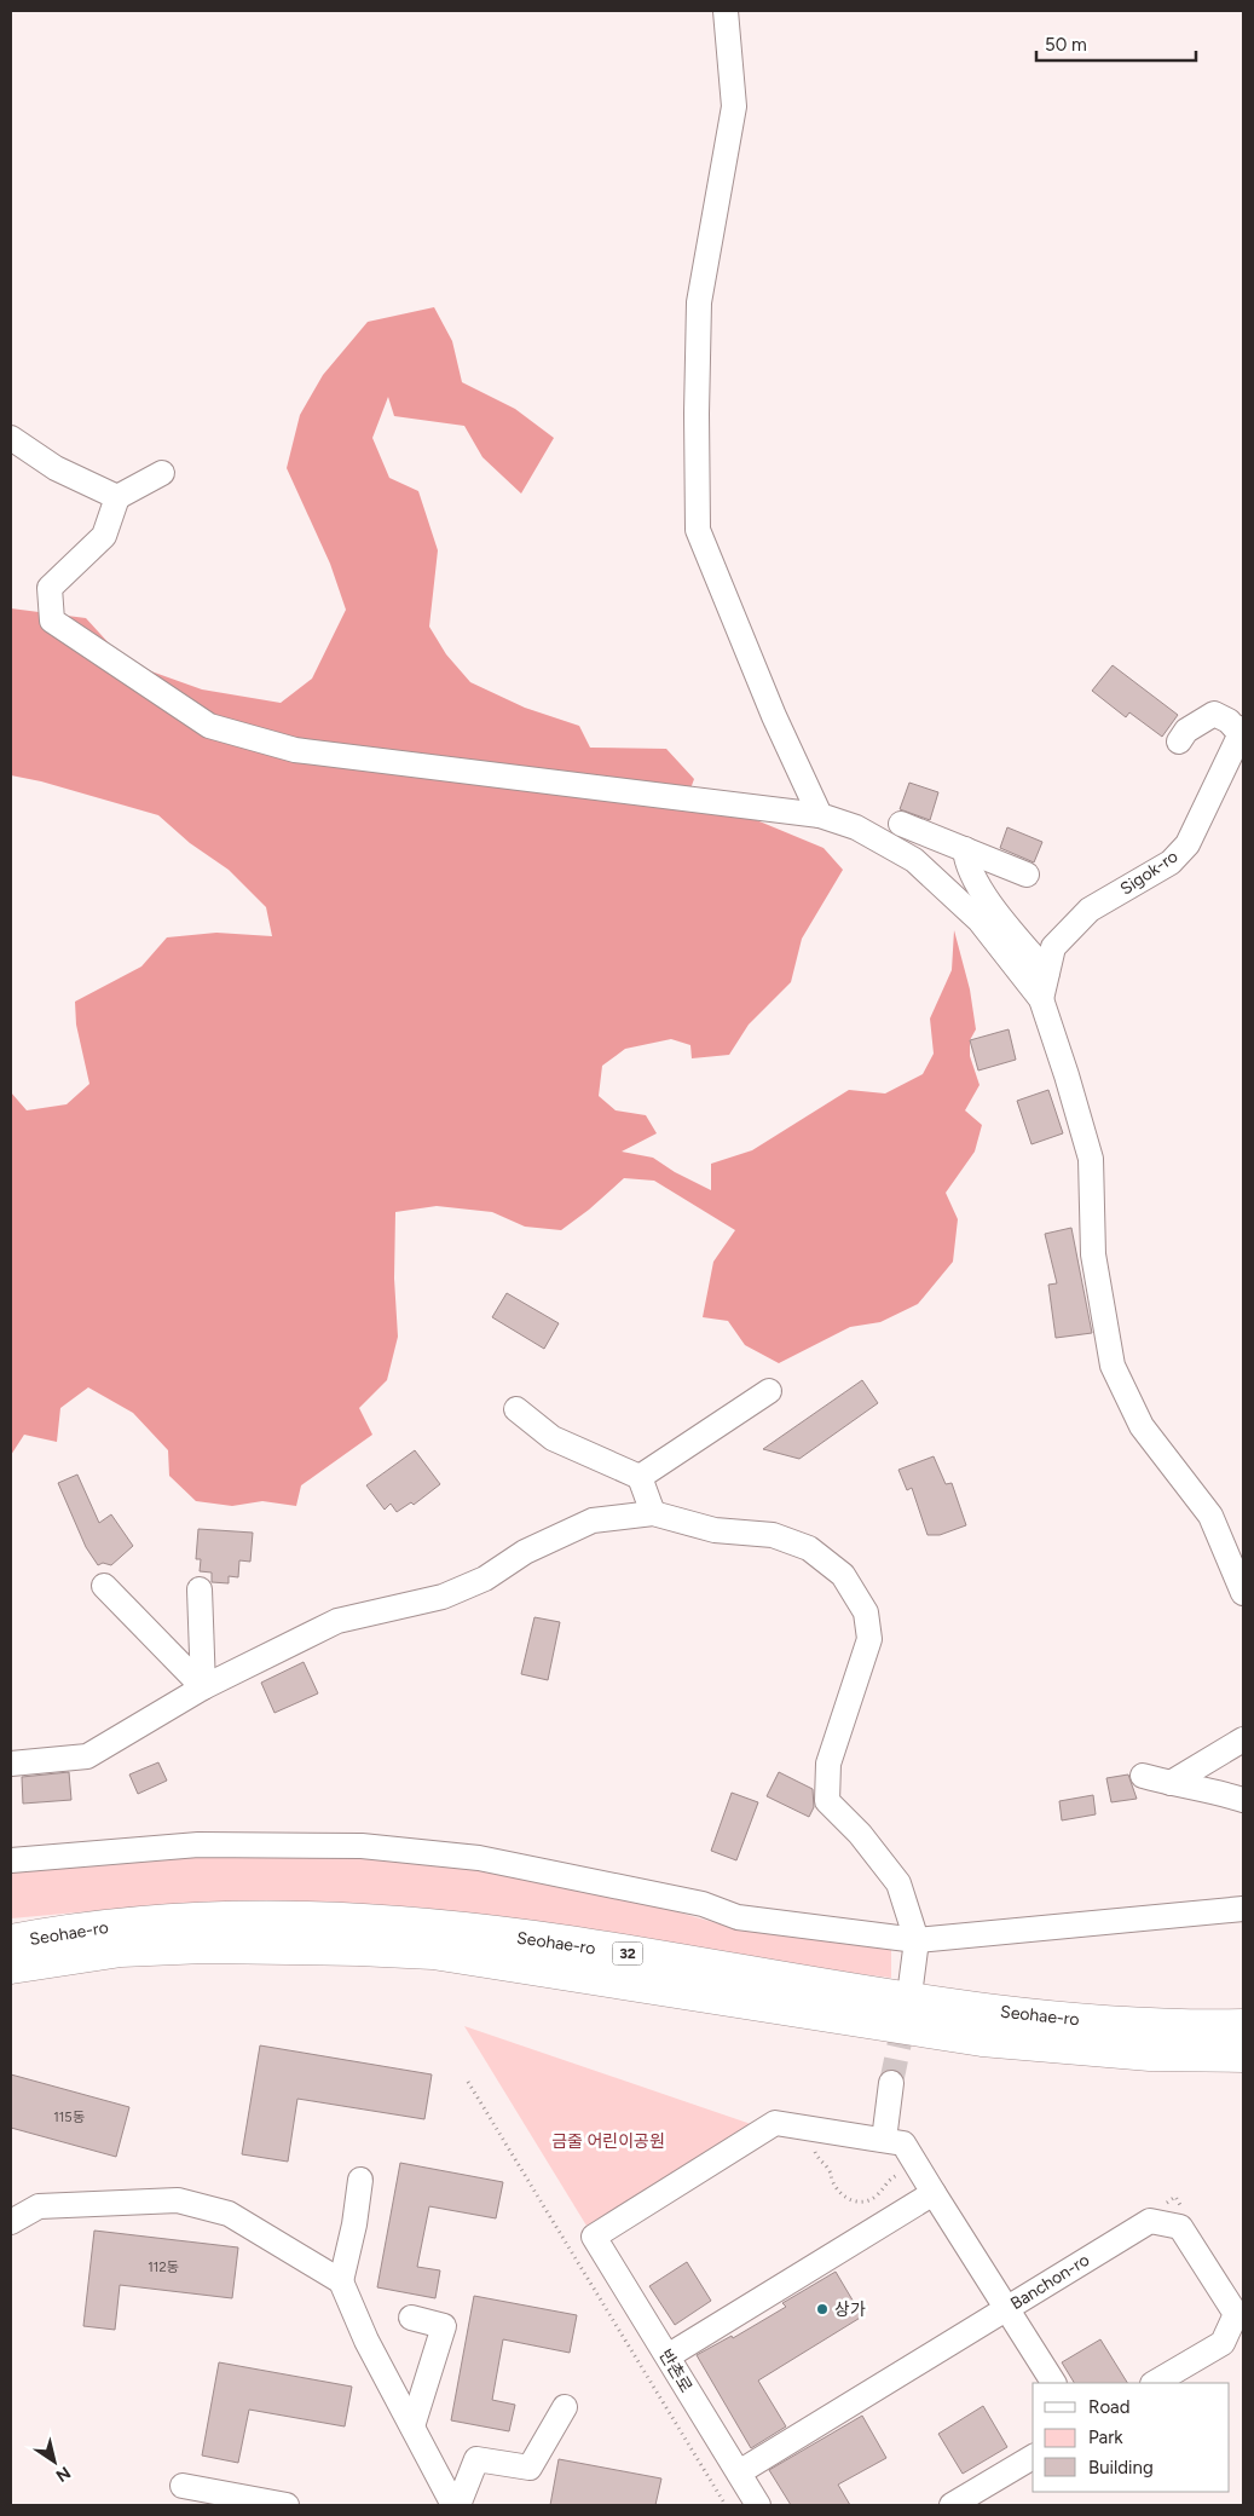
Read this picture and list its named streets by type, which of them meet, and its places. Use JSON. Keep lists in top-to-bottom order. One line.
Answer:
{"streets":{"highway":["Seohae-ro","32"],"street":["Sigok-ro","Banchon-ro","반촌로"]},"crossings":[["Banchon-ro","반촌로"]],"parks":["금줄 어린이공원"],"places":["상가"],"house_numbers":["115동","112동"],"legend":["Road","Park","Building"],"scale_bar":"50 m","north":"bottom right"}
